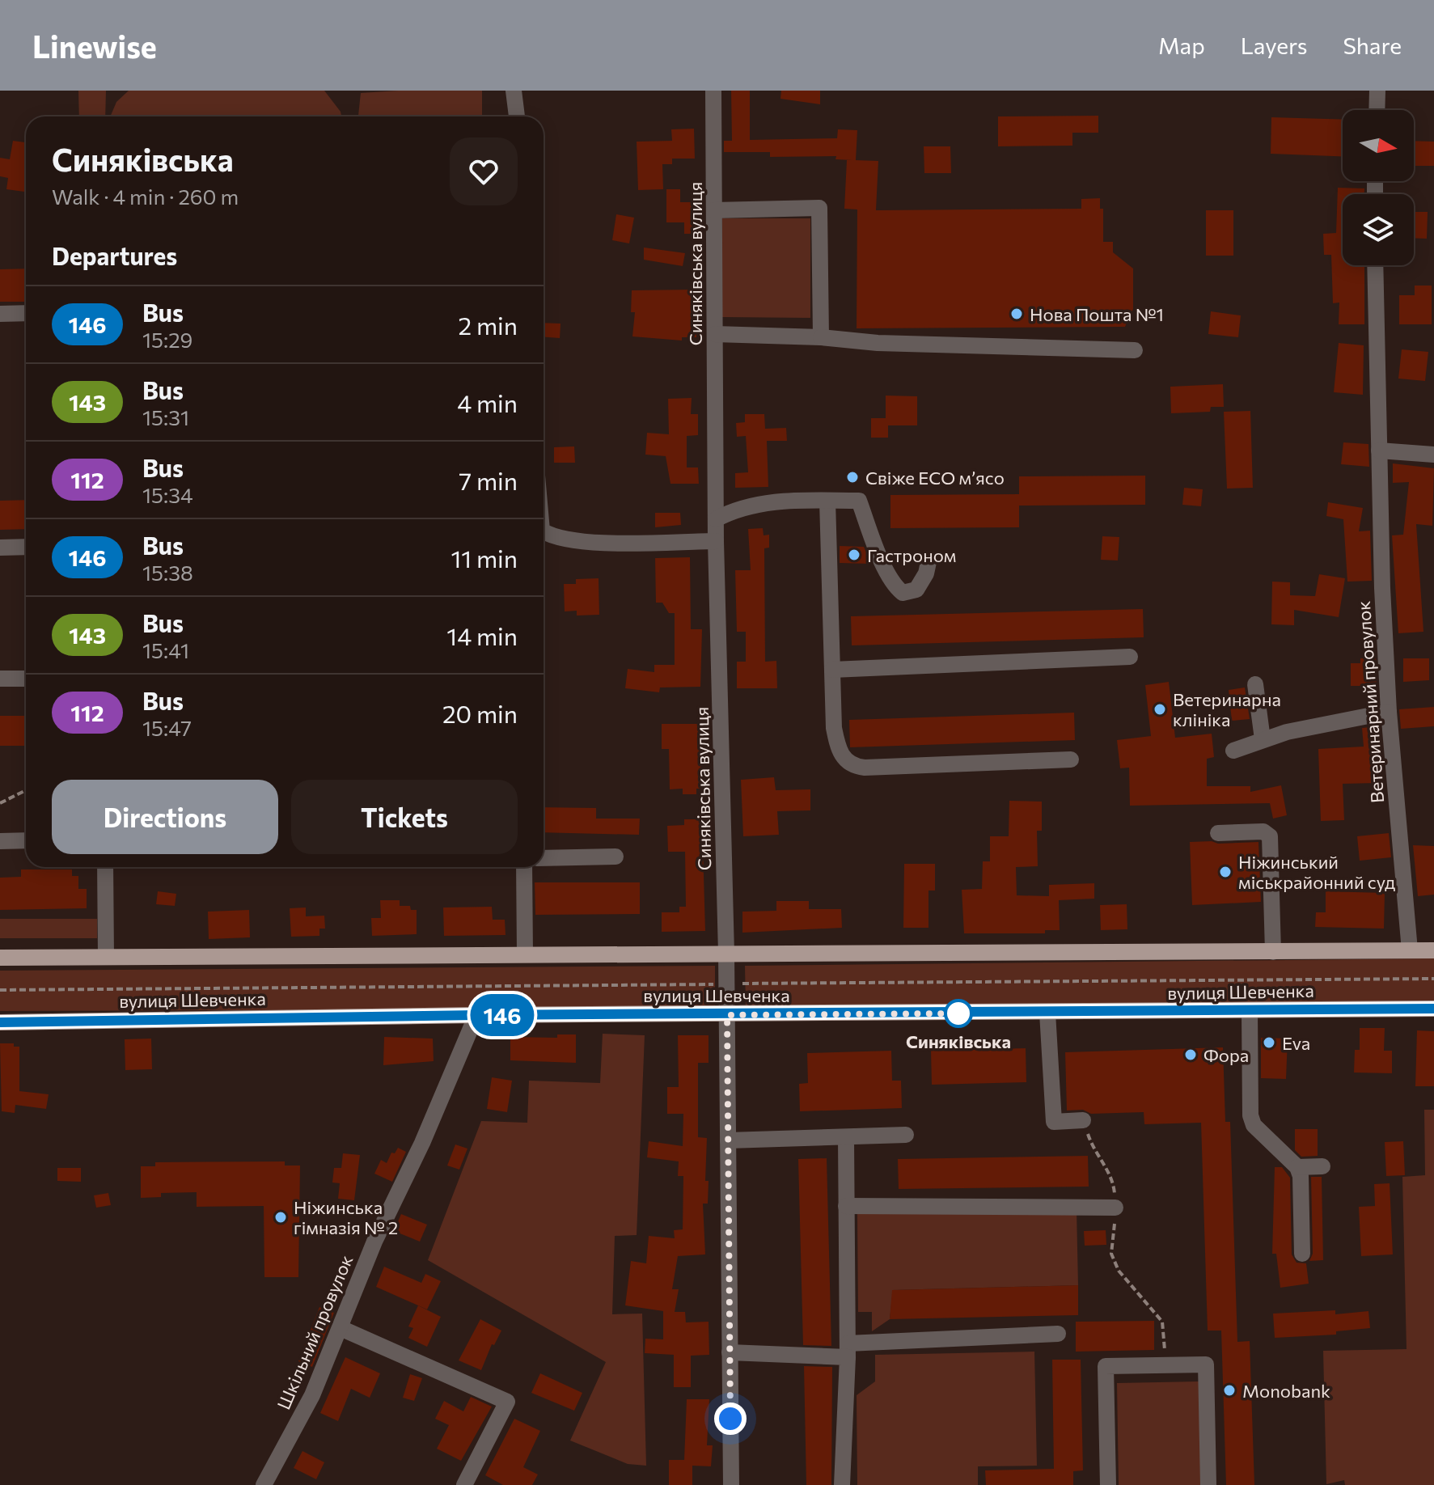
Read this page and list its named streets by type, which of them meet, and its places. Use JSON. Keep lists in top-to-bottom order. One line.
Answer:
{"streets":{"main road":["вулиця Шевченка"],"street":["Синяківська вулиця","Ветеринарний провулок","Шкільний провулок"]},"crossings":[["Синяківська вулиця","вулиця Шевченка"],["вулиця Шевченка","Шкільний провулок"]],"places":["Нова Пошта №1","Свіже ECO м’ясо","Гастроном","Ветеринарна клініка","Ніжинський міськрайонний суд","Синяківська","Eva","Фора","Ніжинська гімназія № 2","Monobank"],"lines":["bus line 146"],"north":"right","page":{"header":"Linewise","nav":["Map","Layers","Share"],"on_map":"146","heading":[["Синяківська","Walk · 4 min · 260 m"],"Departures"],"list":[{"mark":"146","name":"Bus","note":"15:29","value":"2 min"},{"mark":"143","name":"Bus","note":"15:31","value":"4 min"},{"mark":"112","name":"Bus","note":"15:34","value":"7 min"},{"mark":"146","name":"Bus","note":"15:38","value":"11 min"},{"mark":"143","name":"Bus","note":"15:41","value":"14 min"},{"mark":"112","name":"Bus","note":"15:47","value":"20 min"}],"buttons":["Directions","Tickets"]}}
